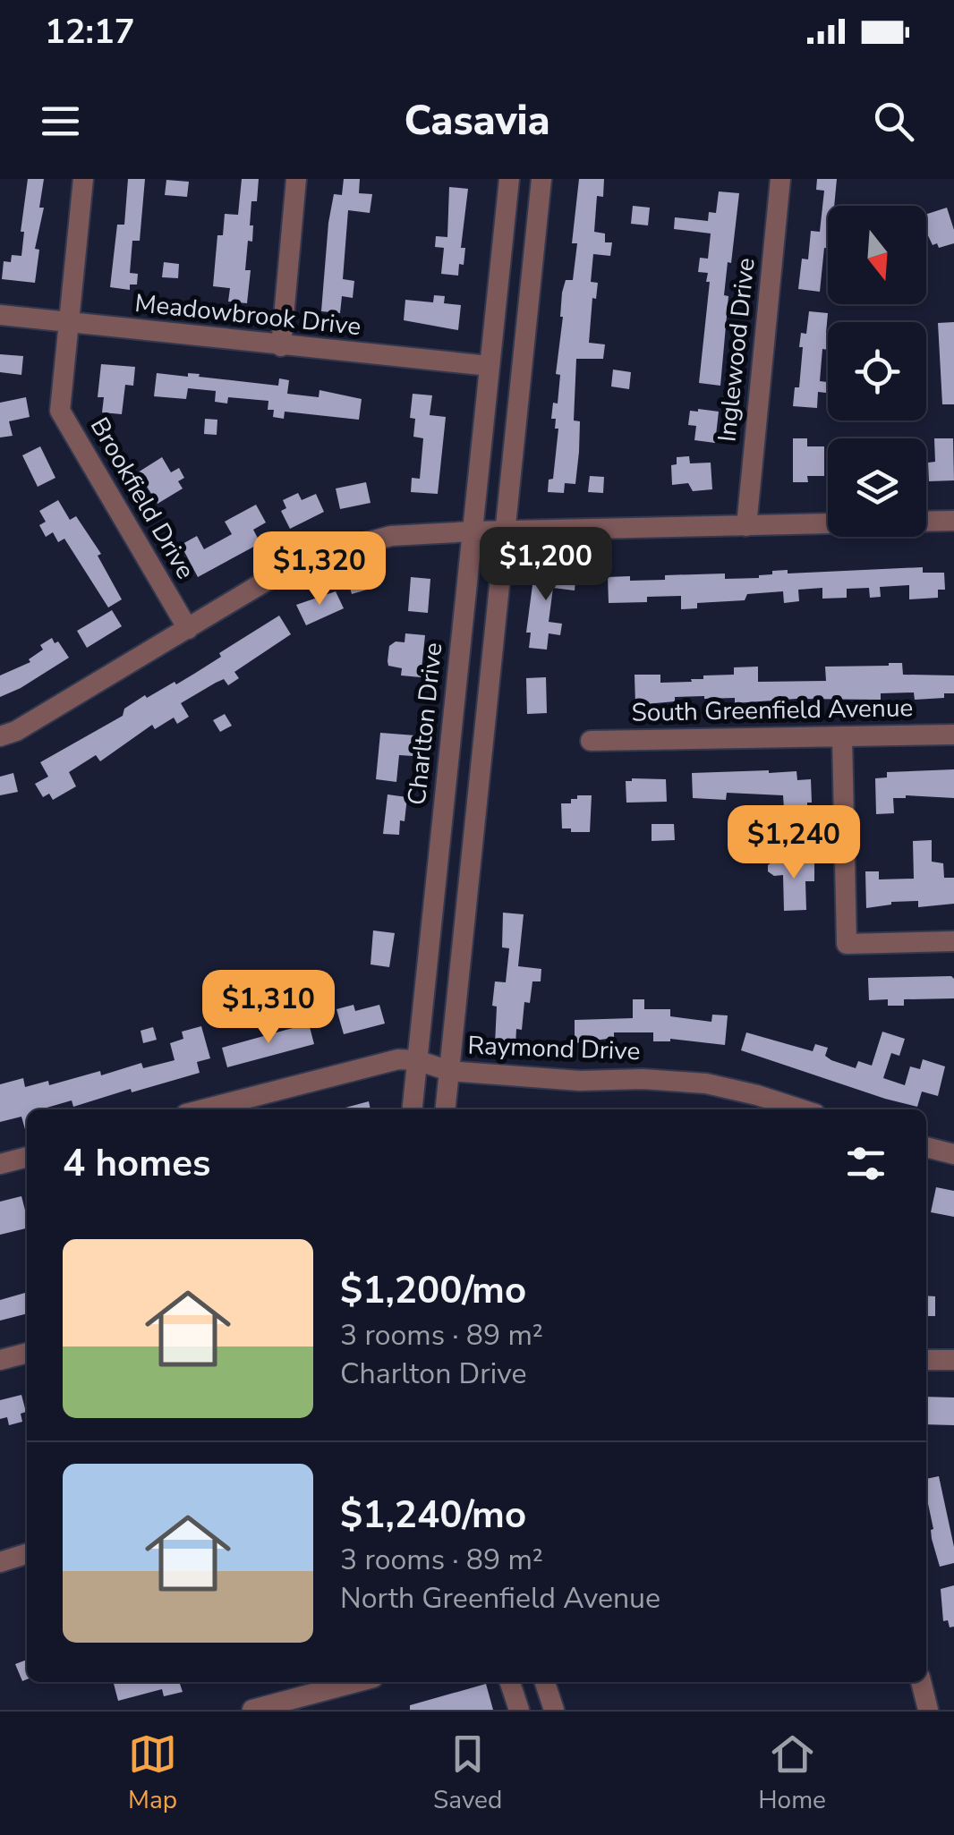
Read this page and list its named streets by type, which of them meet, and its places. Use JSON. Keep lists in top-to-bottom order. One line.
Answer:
{"streets":{"street":["Meadowbrook Drive","Inglewood Drive","Brookfield Drive","South Greenfield Avenue","Charlton Drive","Raymond Drive"]},"crossings":[["Meadowbrook Drive","Brookfield Drive"],["Meadowbrook Drive","Charlton Drive"],["Charlton Drive","Raymond Drive"]],"north":"bottom","page":{"status":"12:17","header":"Casavia","price":["$1,200","$1,320","$1,240","$1,310"],"heading":"4 homes","list":[{"name":"$1,200/mo","note":"3 rooms · 89 m² · Charlton Drive"},{"name":"$1,240/mo","note":"3 rooms · 89 m² · North Greenfield Avenue"}],"tabs":["Map","Saved","Home"]}}
